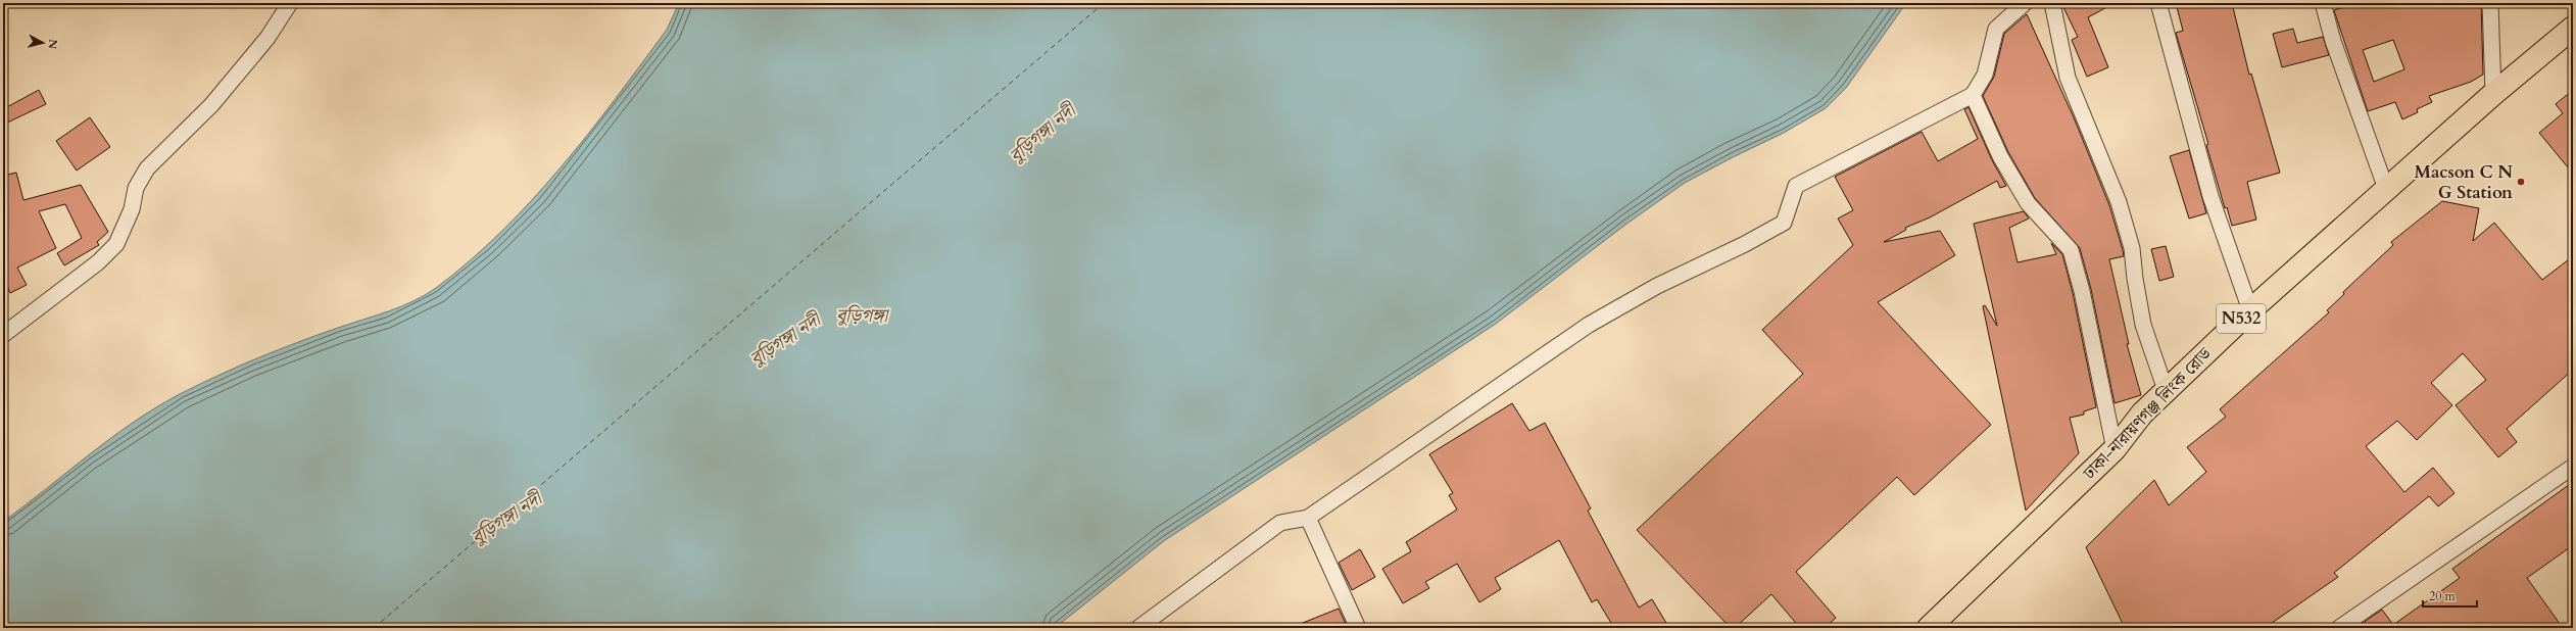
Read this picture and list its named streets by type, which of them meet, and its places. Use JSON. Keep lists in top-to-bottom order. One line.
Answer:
{"streets":{"highway":["N532","ঢাকা-নারায়ণগঞ্জ লিংক রোড"]},"water":["বুড়িগঙ্গা নদী","বুড়িগঙ্গা"],"places":["Macson C N G Station"],"scale_bar":"20 m","north":"right"}
